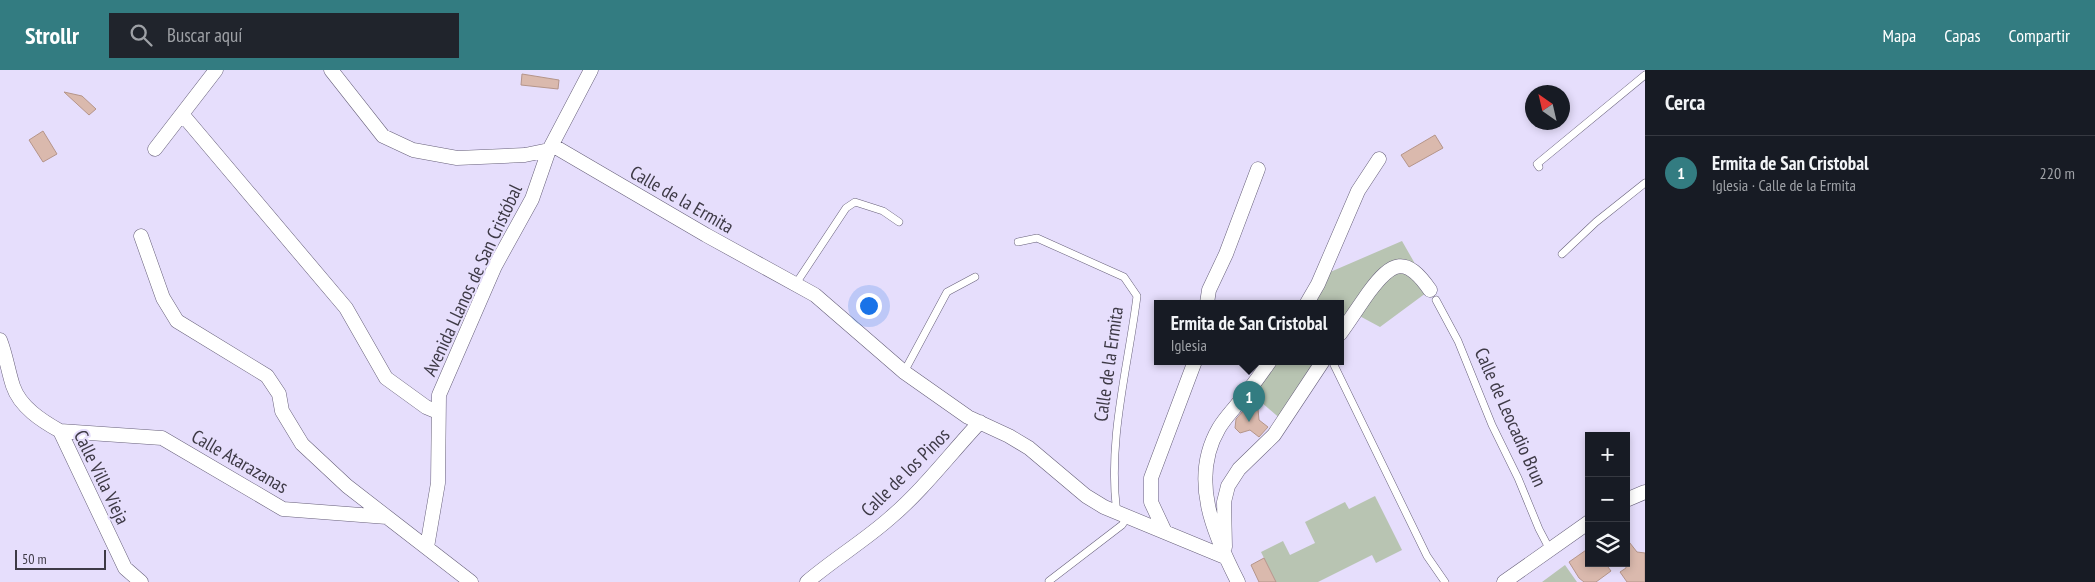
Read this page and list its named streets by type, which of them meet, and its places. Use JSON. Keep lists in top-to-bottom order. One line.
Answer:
{"streets":{"street":["Calle de la Ermita","Avenida Llanos de San Cristóbal","Calle Atarazanas","Calle de los Pinos","Calle Villa Vieja"],"lane":["Calle de Leocadio Brun"]},"crossings":[["Calle de la Ermita","Avenida Llanos de San Cristóbal"],["Calle de la Ermita","Calle de los Pinos"],["Calle Atarazanas","Calle Villa Vieja"]],"scale_bar":"50 m","north":"top left","page":{"header":"Strollr","search":"Buscar aquí","nav":["Mapa","Capas","Compartir"],"heading":"Cerca","list":[{"mark":"1","name":"Ermita de San Cristobal","note":"Iglesia · Calle de la Ermita","value":"220 m"}],"popup":["Ermita de San Cristobal","Iglesia"],"pins":"1","map_buttons":["+","−"],"scale":"50 m"}}
